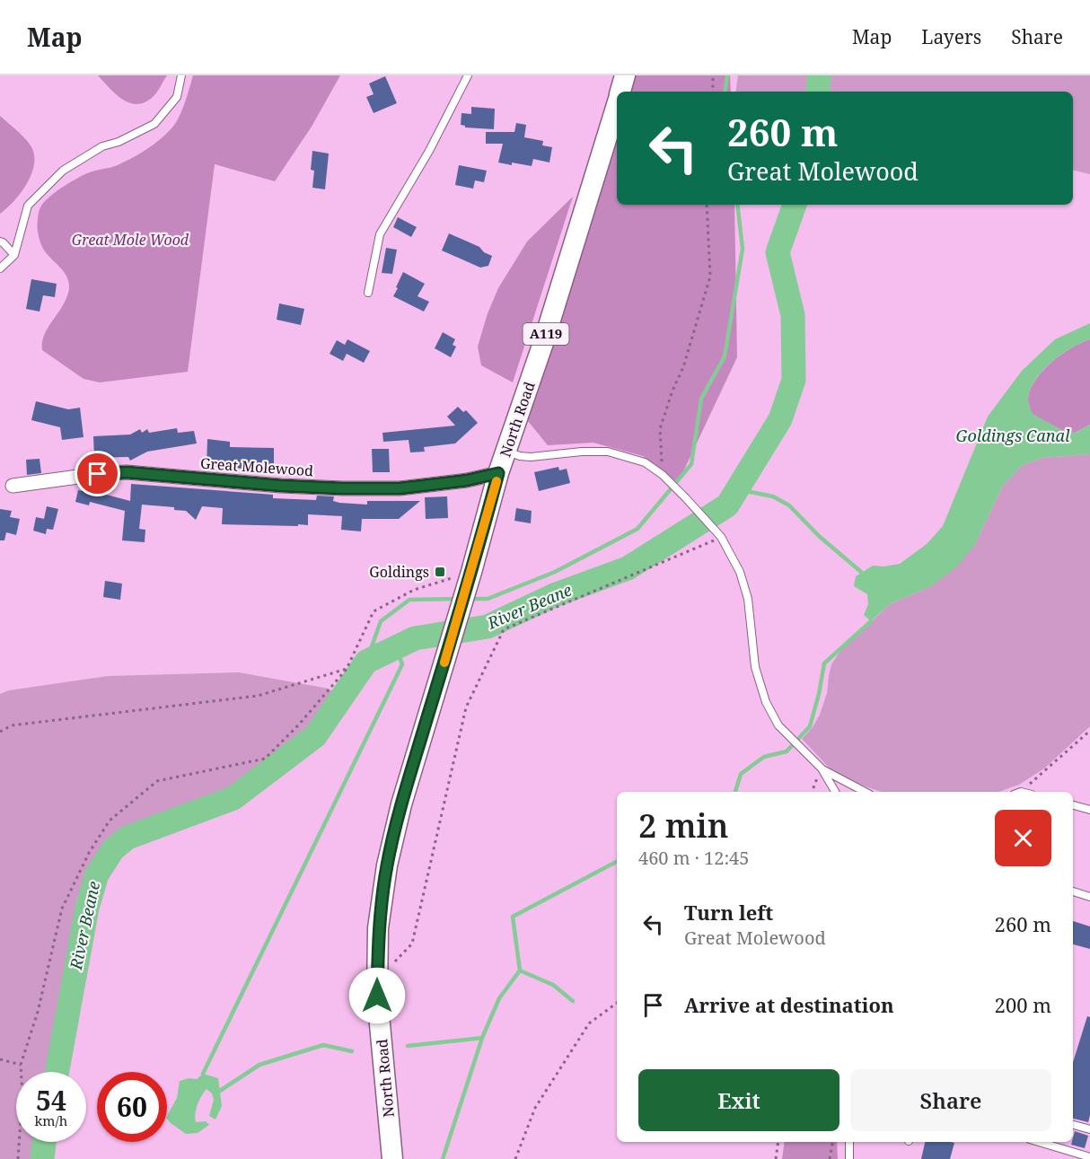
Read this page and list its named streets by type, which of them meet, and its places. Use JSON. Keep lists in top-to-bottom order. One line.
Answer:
{"streets":{"main road":["A119","North Road"],"street":["Great Molewood"]},"crossings":[["North Road","Great Molewood"]],"water":["Goldings Canal","River Beane"],"parks":["Great Mole Wood"],"places":{"transit":["Goldings"]},"page":{"header":"Map","nav":["Map","Layers","Share"],"turn":["260 m","Great Molewood"],"heading":["2 min","460 m · 12:45"],"list":[{"name":"Turn left","note":"Great Molewood","value":"260 m"},{"name":"Arrive at destination","value":"200 m"}],"buttons":["Exit","Share"],"speed":"54 km/h","limit":"60"}}
